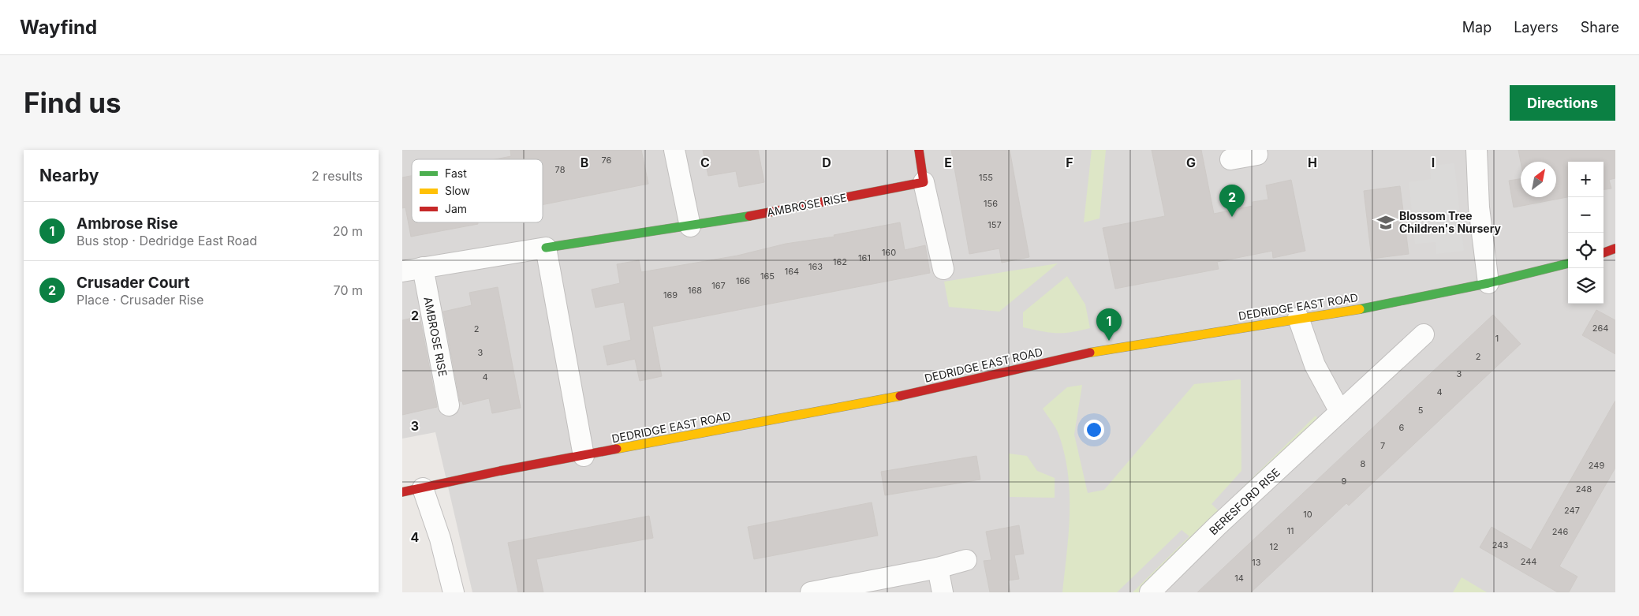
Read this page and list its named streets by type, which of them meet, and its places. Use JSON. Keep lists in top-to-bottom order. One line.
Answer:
{"streets":{"street":["AMBROSE RISE","DEDRIDGE EAST ROAD","BERESFORD RISE"]},"places":{"school or university":["Blossom Tree Children's Nursery"]},"house_numbers":["76","78","155","156","157","160","161","162","163","164","165","166","167","168","169","264","2","1","3","2","3","4","4","5","6","7","8","249","9","248","247","10","11","246","243","12","244","13","14"],"legend":["Fast","Slow","Jam"],"north":"top right","page":{"header":"Wayfind","nav":["Map","Layers","Share"],"buttons":"Directions","title":"Find us","heading":["Nearby","2 results"],"map_buttons":["+","−"],"pins":["2","1"],"list":[{"mark":"1","name":"Ambrose Rise","note":"Bus stop · Dedridge East Road","value":"20 m"},{"mark":"2","name":"Crusader Court","note":"Place · Crusader Rise","value":"70 m"}]},"grid":{"columns":["B","C","D","E","F","G","H","I"],"rows":["2","3","4"]}}
